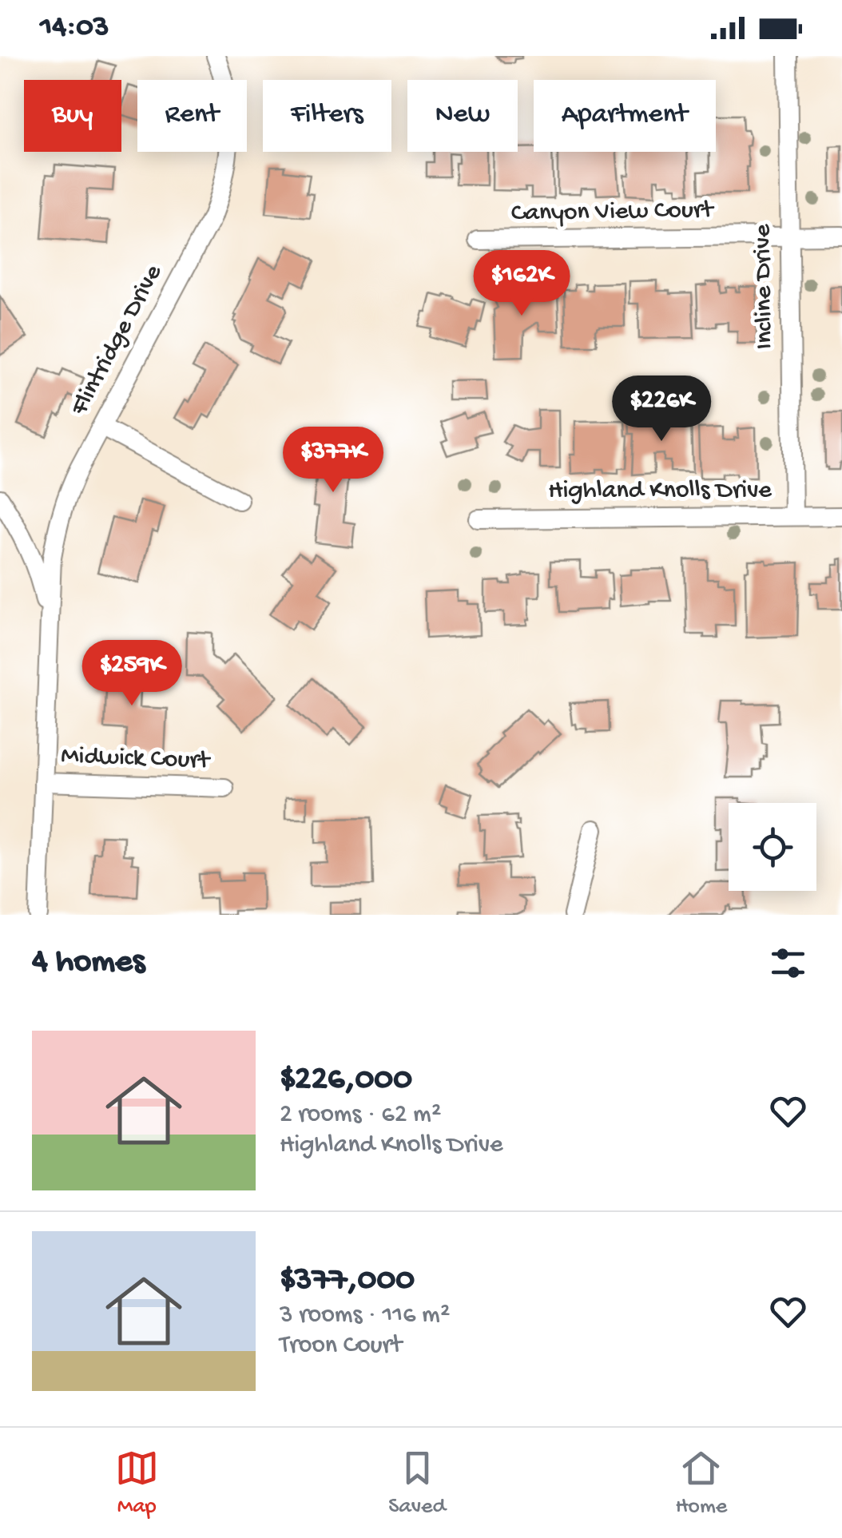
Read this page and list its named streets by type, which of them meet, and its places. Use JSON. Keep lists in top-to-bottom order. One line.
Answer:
{"streets":{"street":["Canyon View Court","Incline Drive","Flintridge Drive","Highland Knolls Drive","Midwick Court"]},"crossings":[["Canyon View Court","Incline Drive"],["Incline Drive","Highland Knolls Drive"],["Flintridge Drive","Midwick Court"]],"page":{"status":"14:03","chip":["Buy","Rent","Filters","New","Apartment"],"price":["$162K","$226K","$377K","$259K"],"heading":"4 homes","list":[{"name":"$226,000","note":"2 rooms · 62 m² · Highland Knolls Drive"},{"name":"$377,000","note":"3 rooms · 116 m² · Troon Court"}],"tabs":["Map","Saved","Home"]}}
